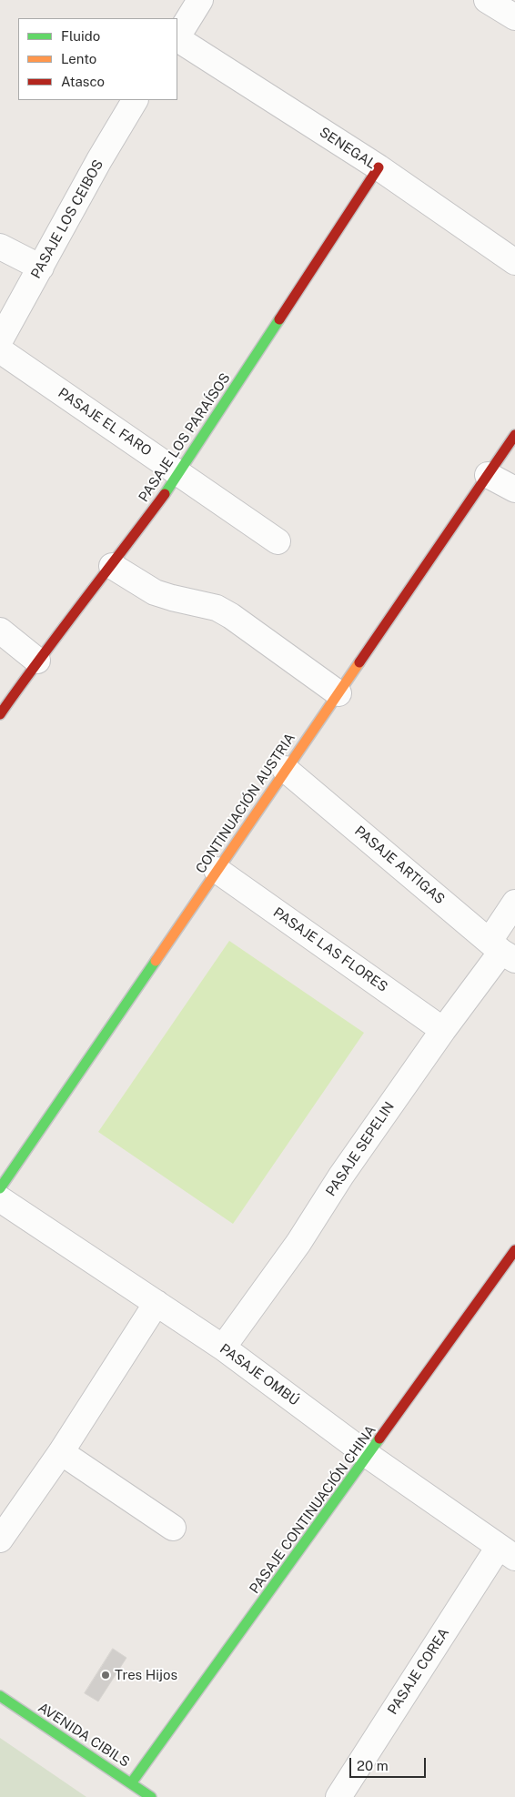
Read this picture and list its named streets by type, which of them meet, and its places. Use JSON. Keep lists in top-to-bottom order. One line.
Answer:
{"streets":{"street":["SENEGAL","PASAJE LOS CEIBOS","PASAJE EL FARO","PASAJE LOS PARAÍSOS","CONTINUACIÓN AUSTRIA","PASAJE ARTIGAS","PASAJE LAS FLORES","PASAJE SEPELIN","PASAJE OMBÚ","PASAJE CONTINUACIÓN CHINA","PASAJE COREA","AVENIDA CIBILS"]},"crossings":[["SENEGAL","PASAJE LOS PARAÍSOS"],["PASAJE EL FARO","PASAJE LOS PARAÍSOS"],["CONTINUACIÓN AUSTRIA","PASAJE ARTIGAS"],["CONTINUACIÓN AUSTRIA","PASAJE LAS FLORES"],["PASAJE ARTIGAS","PASAJE SEPELIN"],["PASAJE LAS FLORES","PASAJE SEPELIN"],["PASAJE SEPELIN","PASAJE OMBÚ"],["PASAJE OMBÚ","PASAJE CONTINUACIÓN CHINA"],["PASAJE OMBÚ","PASAJE COREA"],["PASAJE CONTINUACIÓN CHINA","AVENIDA CIBILS"]],"places":["Tres Hijos"],"legend":["Fluido","Lento","Atasco"],"scale_bar":"20 m"}
